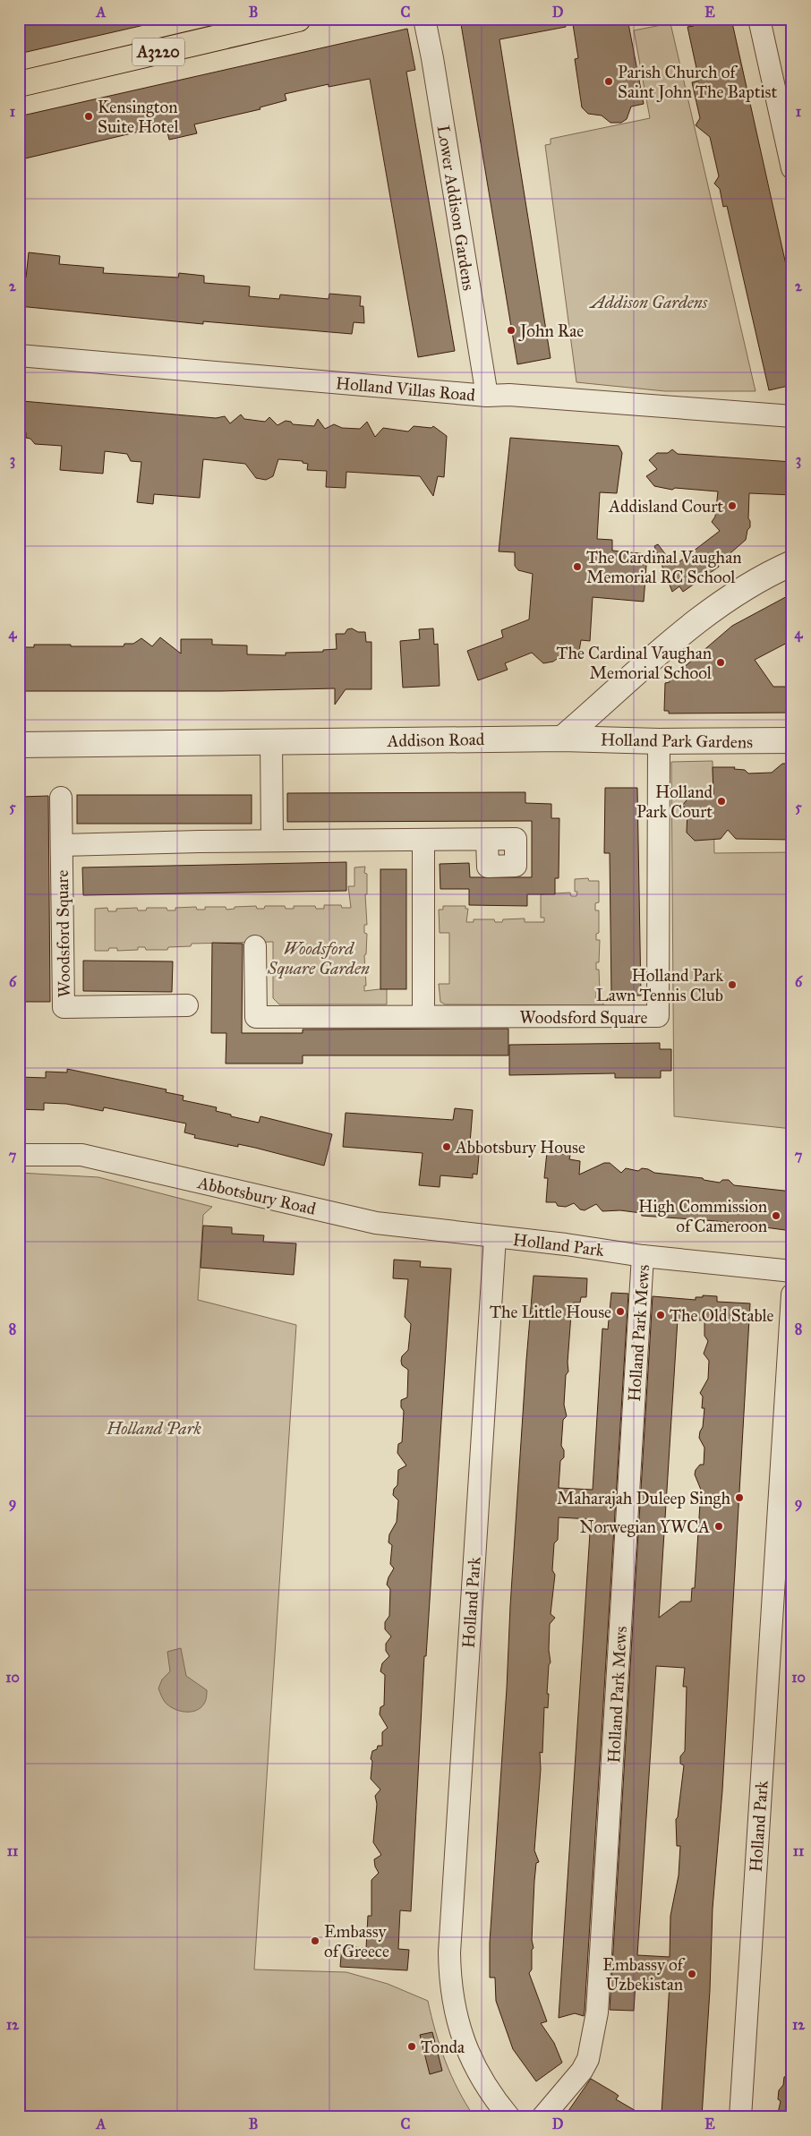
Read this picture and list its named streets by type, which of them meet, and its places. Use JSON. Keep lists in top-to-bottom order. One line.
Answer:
{"streets":{"highway":["A3220"],"street":["Lower Addison Gardens","Holland Villas Road","Addison Road","Holland Park Gardens","Woodsford Square","Abbotsbury Road","Holland Park","Holland Park Mews"]},"crossings":[["Lower Addison Gardens","Holland Villas Road"],["Addison Road","Holland Park Gardens"],["Holland Park Gardens","Woodsford Square"],["Abbotsbury Road","Holland Park"],["Holland Park","Holland Park Mews"]],"parks":["Addison Gardens","Woodsford Square Garden","Holland Park"],"places":["Parish Church of Saint John The Baptist","Kensington Suite Hotel","John Rae","Addisland Court","The Cardinal Vaughan Memorial RC School","The Cardinal Vaughan Memorial School","Holland Park Court","Holland Park Lawn Tennis Club","Abbotsbury House","High Commission of Cameroon","The Little House","The Old Stable","Maharajah Duleep Singh","Norwegian YWCA","Embassy of Greece","Embassy of Uzbekistan","Tonda"],"grid":{"columns":["A","B","C","D","E"],"rows":["1","2","3","4","5","6","7","8","9","10","11","12"]}}
